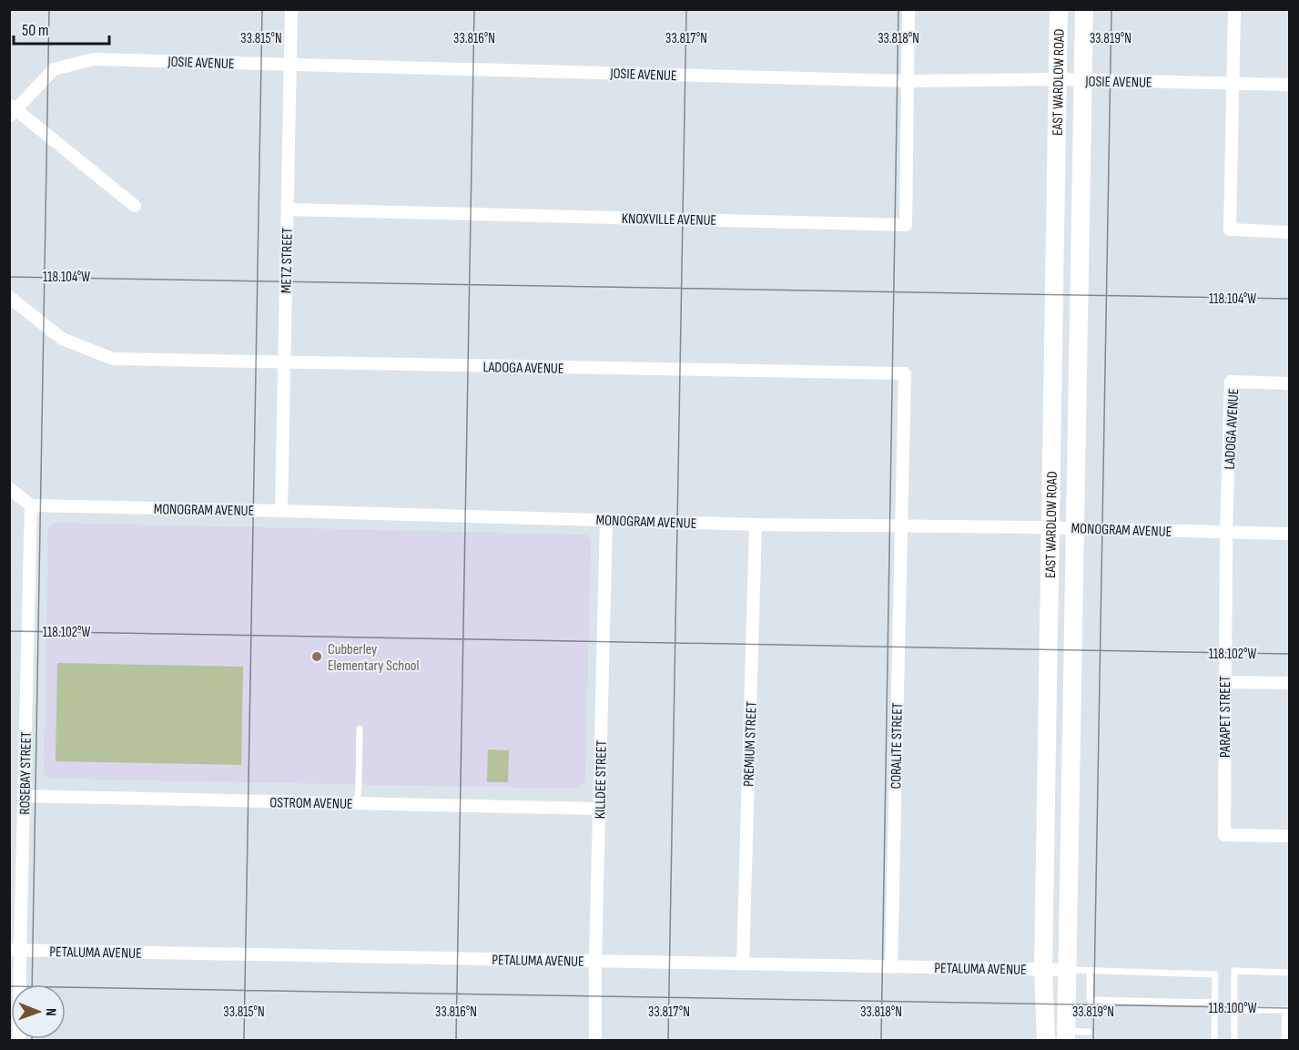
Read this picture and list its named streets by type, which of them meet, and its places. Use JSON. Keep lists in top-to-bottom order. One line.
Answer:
{"streets":{"main road":["EAST WARDLOW ROAD"],"street":["JOSIE AVENUE","KNOXVILLE AVENUE","METZ STREET","LADOGA AVENUE","MONOGRAM AVENUE","PARAPET STREET","PREMIUM STREET","CORALITE STREET","ROSEBAY STREET","KILLDEE STREET","OSTROM AVENUE","PETALUMA AVENUE"]},"crossings":[["JOSIE AVENUE","EAST WARDLOW ROAD"],["JOSIE AVENUE","KNOXVILLE AVENUE"],["JOSIE AVENUE","METZ STREET"],["EAST WARDLOW ROAD","MONOGRAM AVENUE"],["EAST WARDLOW ROAD","PETALUMA AVENUE"],["KNOXVILLE AVENUE","METZ STREET"],["METZ STREET","LADOGA AVENUE"],["METZ STREET","MONOGRAM AVENUE"],["LADOGA AVENUE","MONOGRAM AVENUE"],["LADOGA AVENUE","PARAPET STREET"],["LADOGA AVENUE","CORALITE STREET"],["MONOGRAM AVENUE","PARAPET STREET"],["MONOGRAM AVENUE","PREMIUM STREET"],["MONOGRAM AVENUE","CORALITE STREET"],["MONOGRAM AVENUE","ROSEBAY STREET"],["MONOGRAM AVENUE","KILLDEE STREET"],["PREMIUM STREET","PETALUMA AVENUE"],["CORALITE STREET","PETALUMA AVENUE"],["ROSEBAY STREET","OSTROM AVENUE"],["ROSEBAY STREET","PETALUMA AVENUE"],["KILLDEE STREET","OSTROM AVENUE"],["KILLDEE STREET","PETALUMA AVENUE"]],"places":["Cubberley Elementary School"],"scale_bar":"50 m","north":"right","coordinates":["33.815°N","33.816°N","33.817°N","33.818°N","33.819°N","118.104°W","118.102°W","118.100°W"]}
